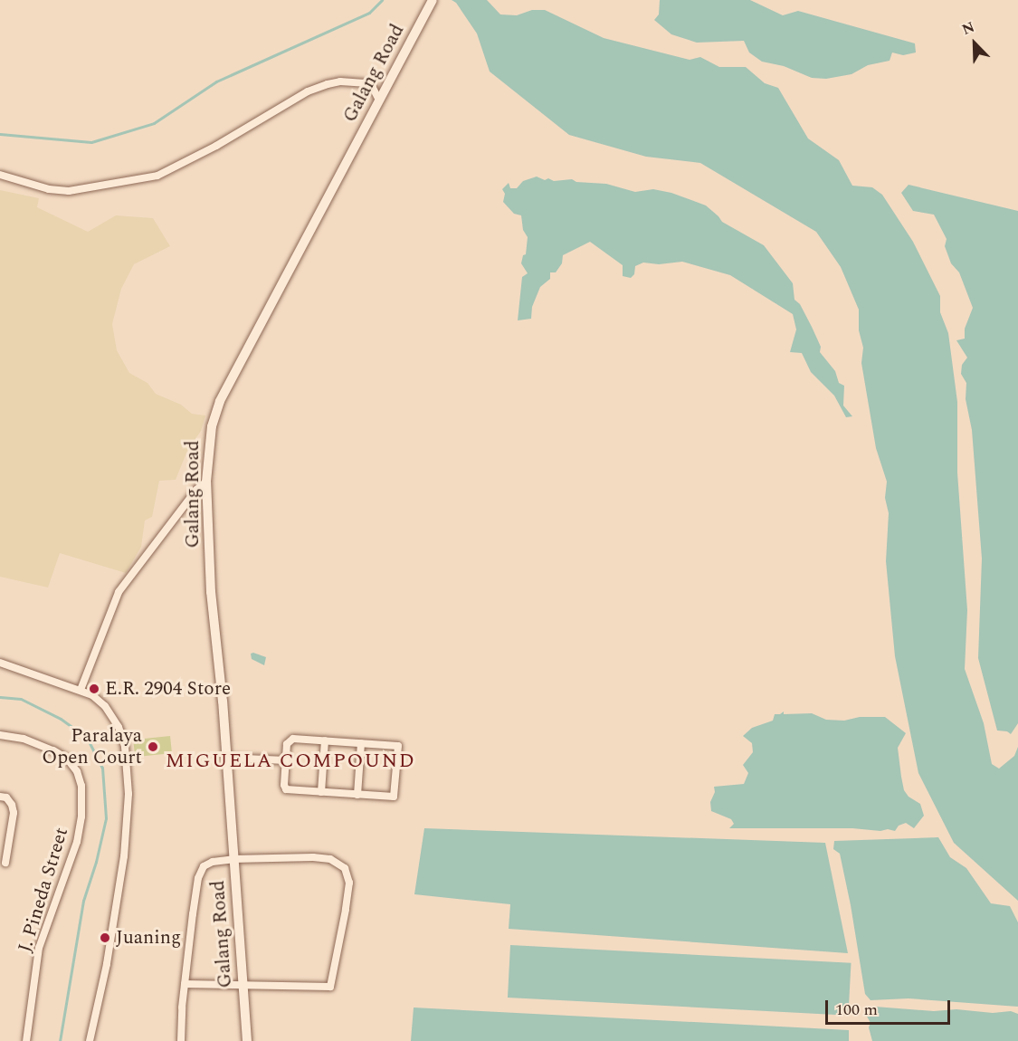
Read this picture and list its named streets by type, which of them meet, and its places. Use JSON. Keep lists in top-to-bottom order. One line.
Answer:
{"streets":{"street":["Galang Road","J. Pineda Street"]},"districts":["MIGUELA COMPOUND"],"places":["E.R. 2904 Store","Paralaya Open Court","Juaning"],"scale_bar":"100 m","north":"top left"}
